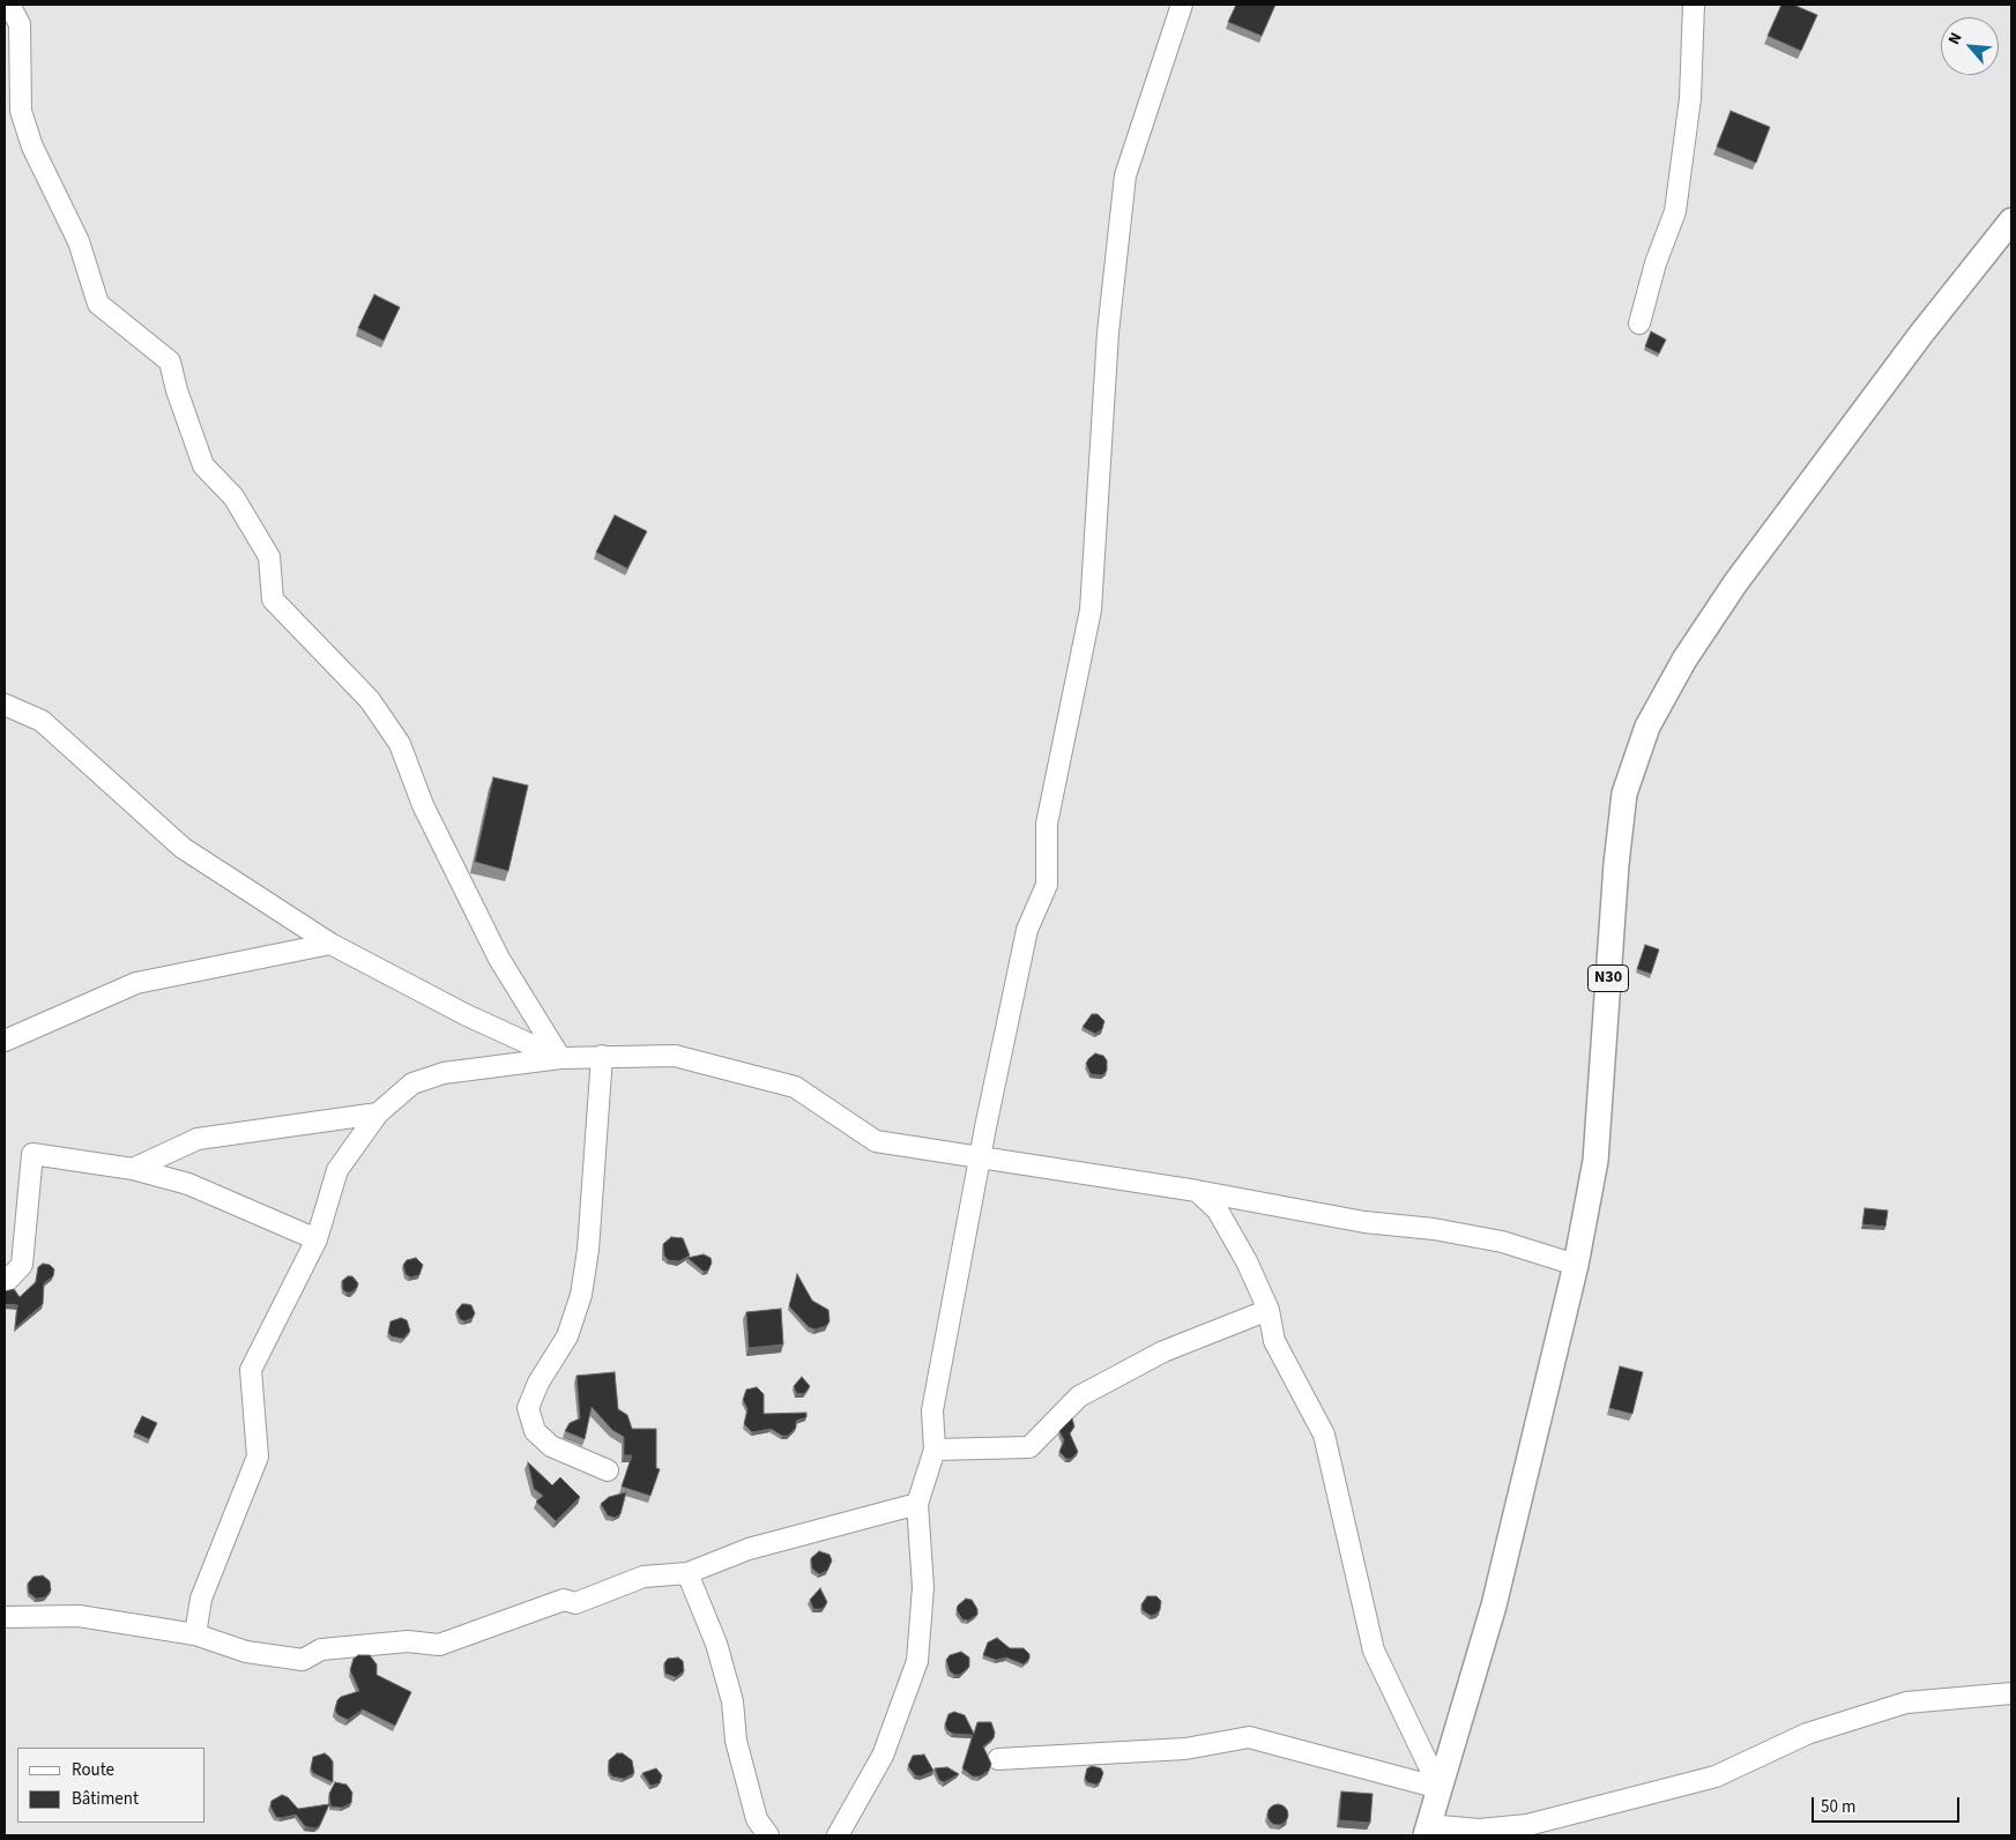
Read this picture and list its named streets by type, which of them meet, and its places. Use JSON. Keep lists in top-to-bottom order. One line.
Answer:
{"streets":{"main road":["N30"]},"legend":["Route","Bâtiment"],"scale_bar":"50 m","north":"top left"}
